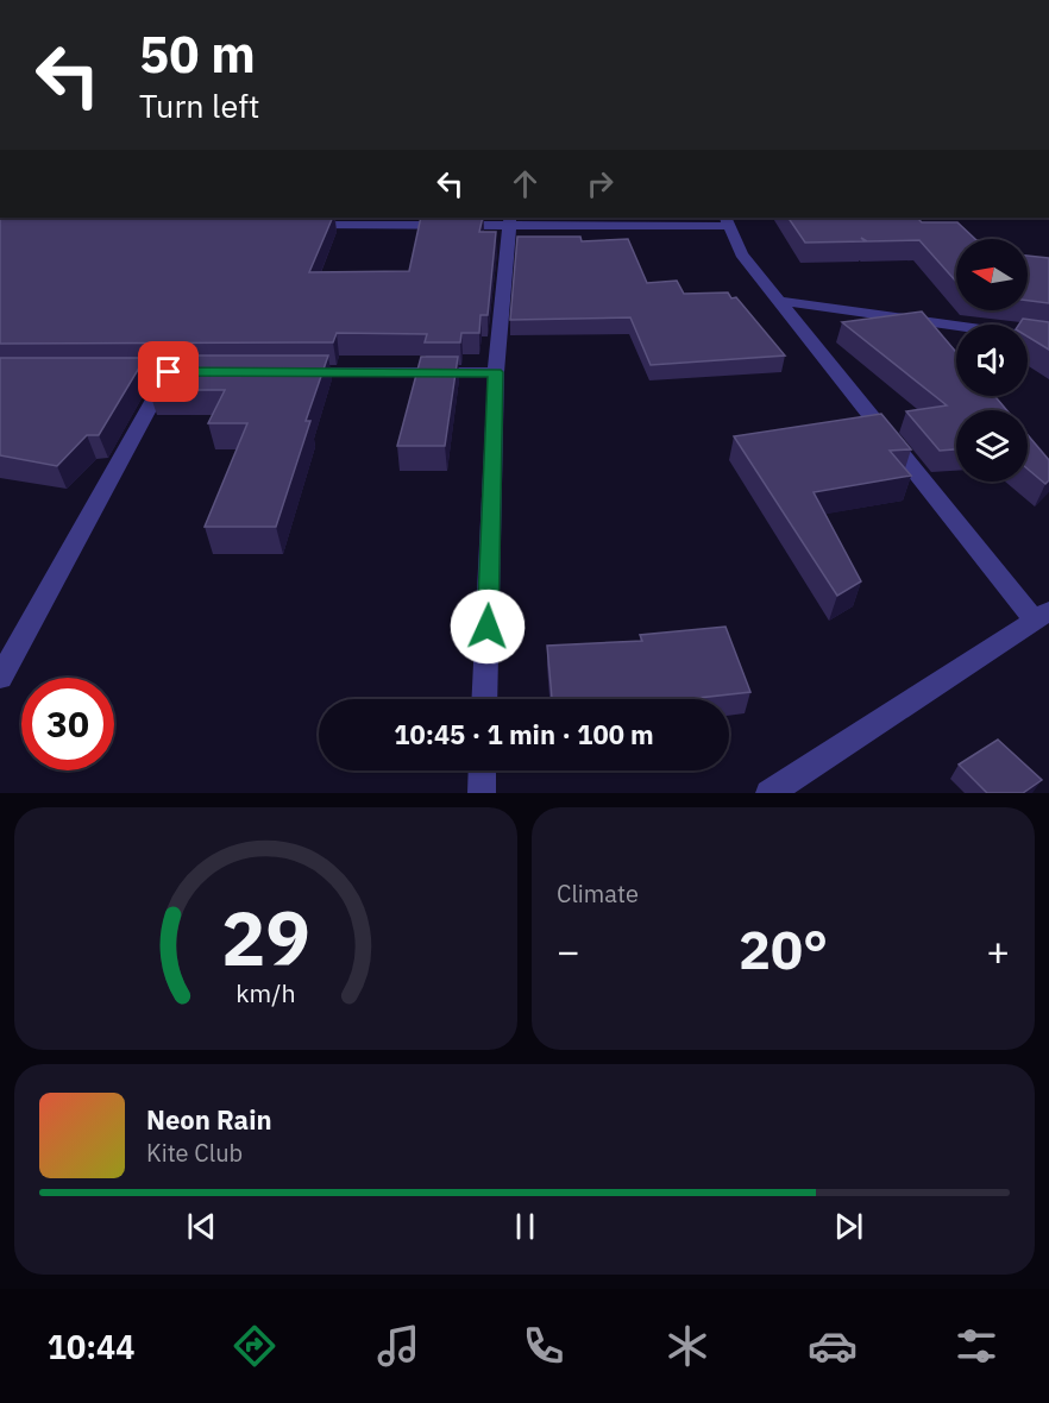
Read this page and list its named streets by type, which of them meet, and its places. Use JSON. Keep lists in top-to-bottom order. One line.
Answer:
{"north":"left","page":{"turn":["50 m","Turn left"],"limit":"30","trip":"10:45 · 1 min · 100 m","tile":"Climate","heat":["−","20°","+"],"song":["Neon Rain","Kite Club"],"tabs":"10:44","gauge":["29","km/h"]}}
